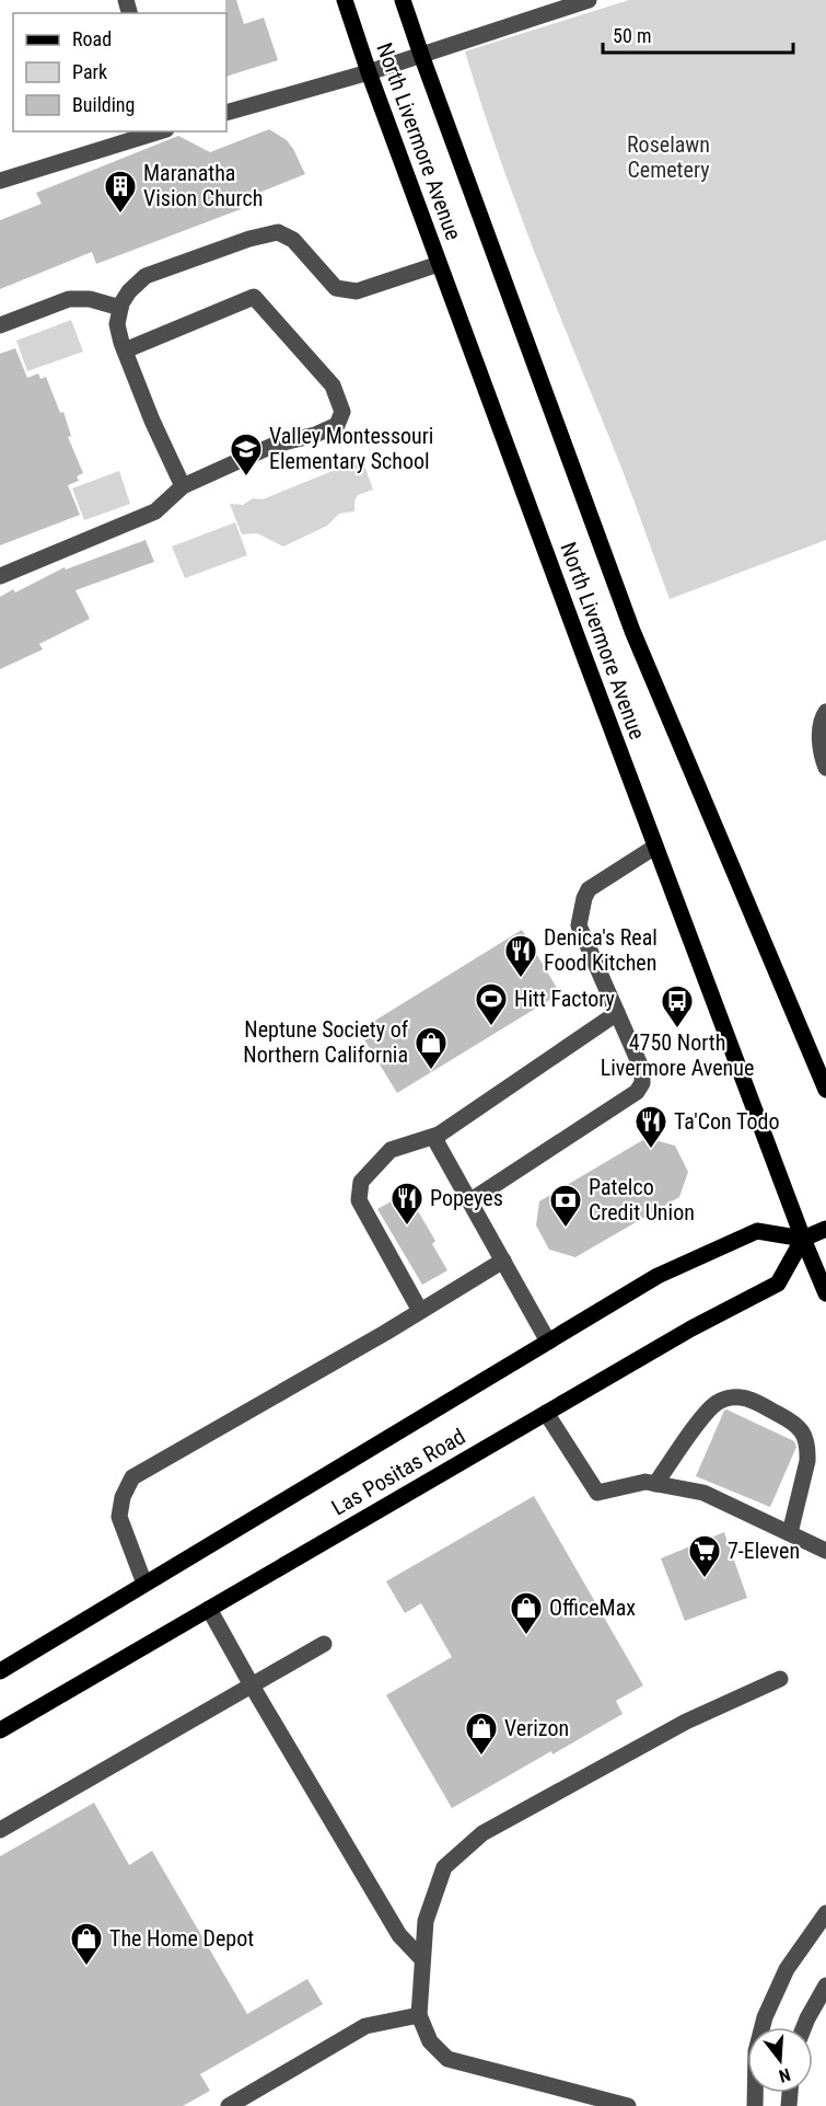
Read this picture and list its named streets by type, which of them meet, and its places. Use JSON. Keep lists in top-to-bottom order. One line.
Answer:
{"streets":{"main road":["North Livermore Avenue","Las Positas Road"]},"crossings":[["North Livermore Avenue","Las Positas Road"]],"parks":["Roselawn Cemetery"],"places":{"building":["Maranatha Vision Church"],"school or university":["Valley Montessouri Elementary School"],"restaurant":["Denica's Real Food Kitchen","Ta'Con Todo","Popeyes"],"sports":["Hitt Factory"],"bus stop":["4750 North Livermore Avenue"],"shop":["Neptune Society of Northern California","OfficeMax","Verizon","The Home Depot"],"bank":["Patelco Credit Union"],"supermarket":["7-Eleven"]},"legend":["Road","Park","Building"],"scale_bar":"50 m","north":"bottom"}
